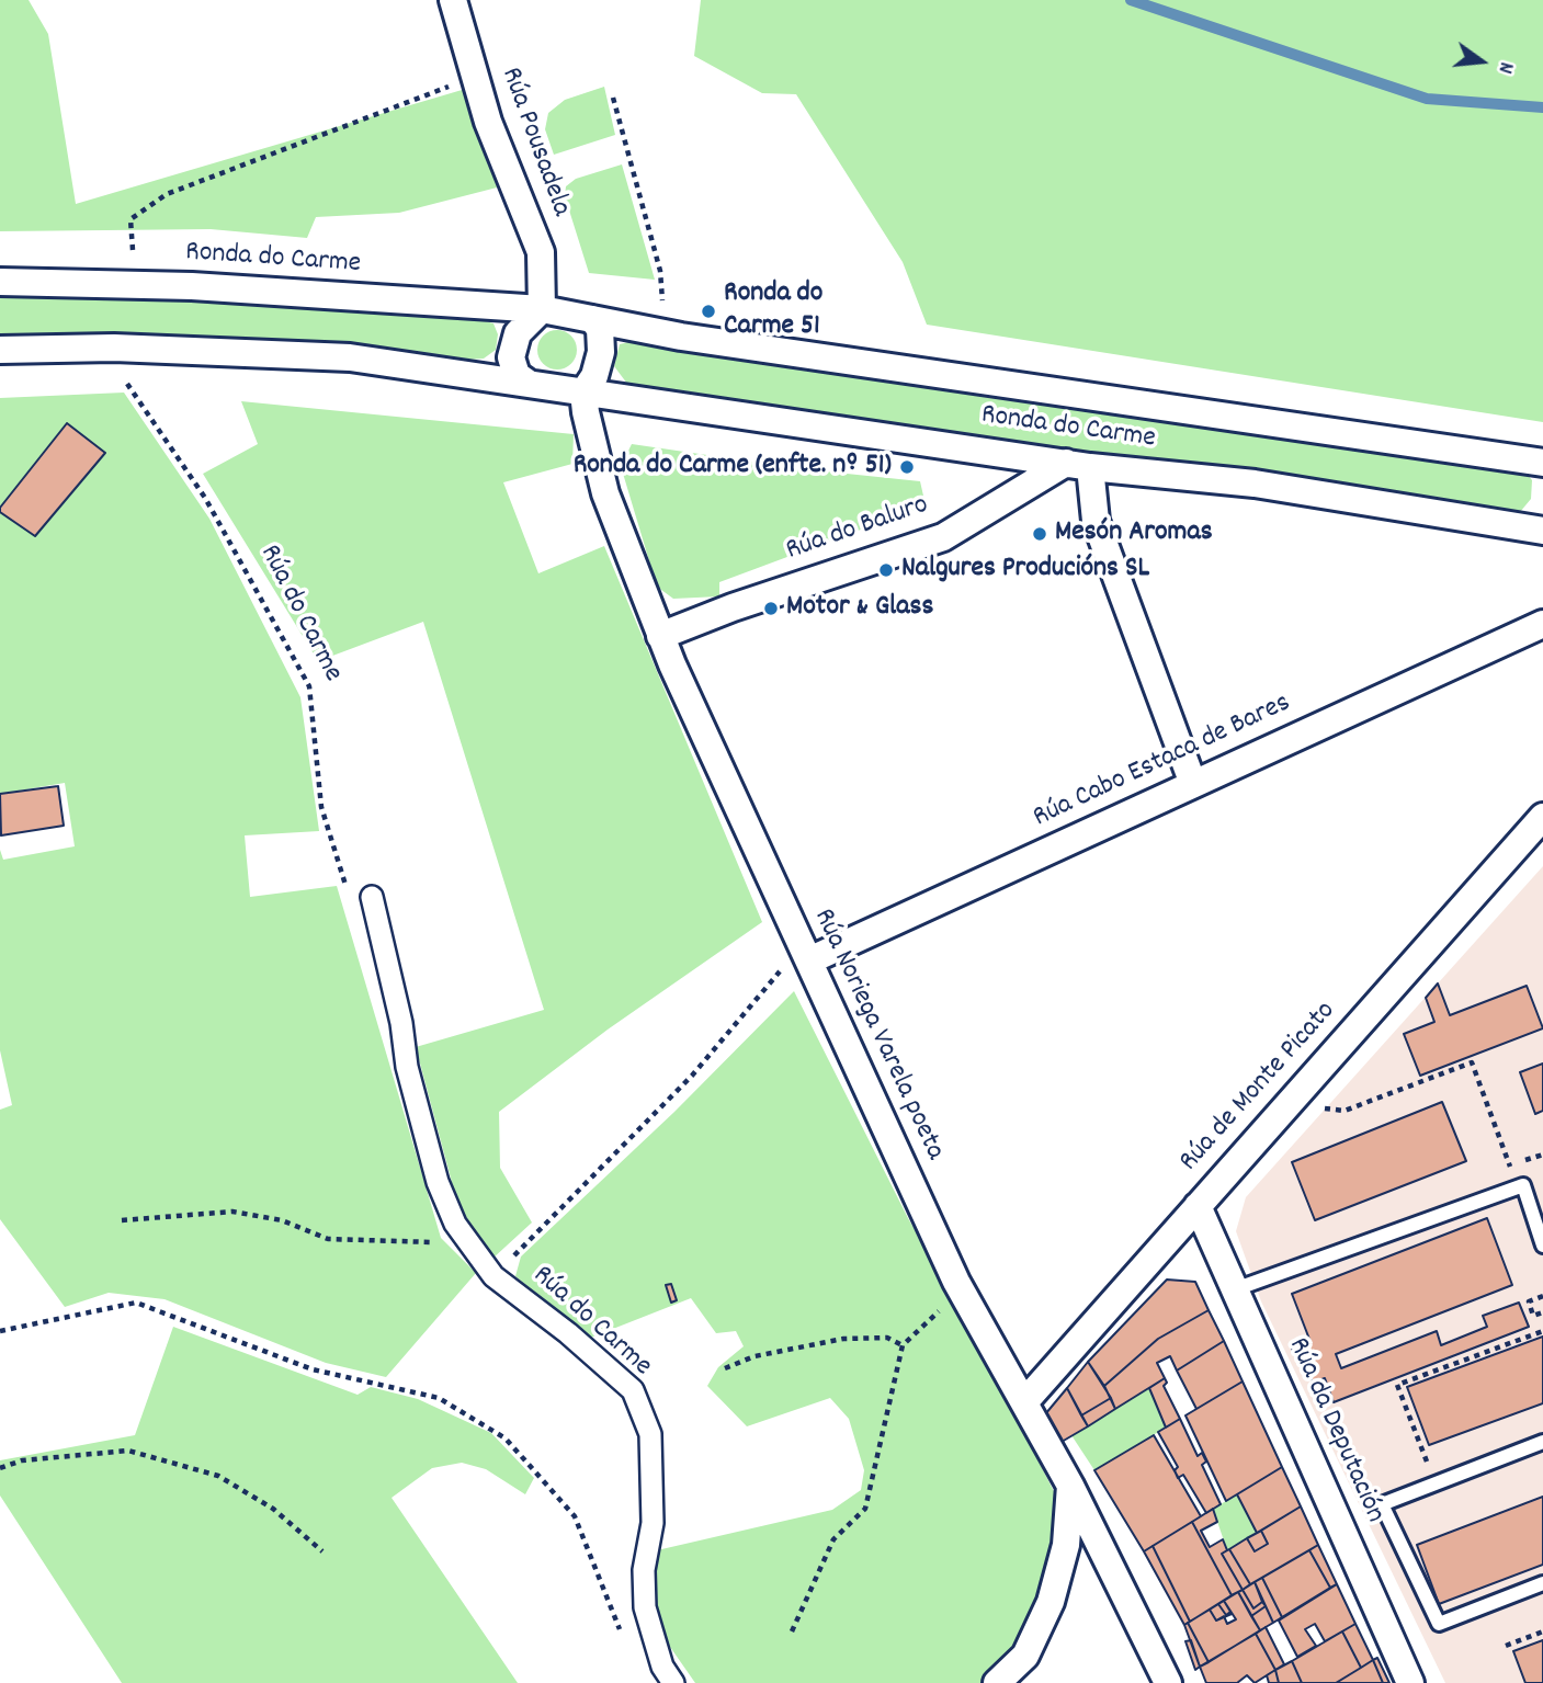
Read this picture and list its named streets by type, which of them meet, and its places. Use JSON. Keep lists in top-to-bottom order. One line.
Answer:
{"streets":{"street":["Rúa Pousadela","Ronda do Carme","Rúa do Baluro","Rúa do Carme","Rúa Cabo Estaca de Bares","Rúa Noriega Varela poeta","Rúa de Monte Picato","Rúa da Deputación"]},"crossings":[["Rúa Pousadela","Ronda do Carme"],["Rúa Pousadela","Rúa Noriega Varela poeta"],["Ronda do Carme","Rúa do Baluro"],["Ronda do Carme","Rúa Noriega Varela poeta"],["Rúa do Baluro","Rúa Noriega Varela poeta"],["Rúa Cabo Estaca de Bares","Rúa Noriega Varela poeta"],["Rúa Noriega Varela poeta","Rúa de Monte Picato"],["Rúa de Monte Picato","Rúa da Deputación"]],"places":["Ronda do Carme 51","Ronda do Carme (enfte. nº 51)","Mesón Aromas","Nalgures Producións SL","Motor & Glass"],"north":"right"}
